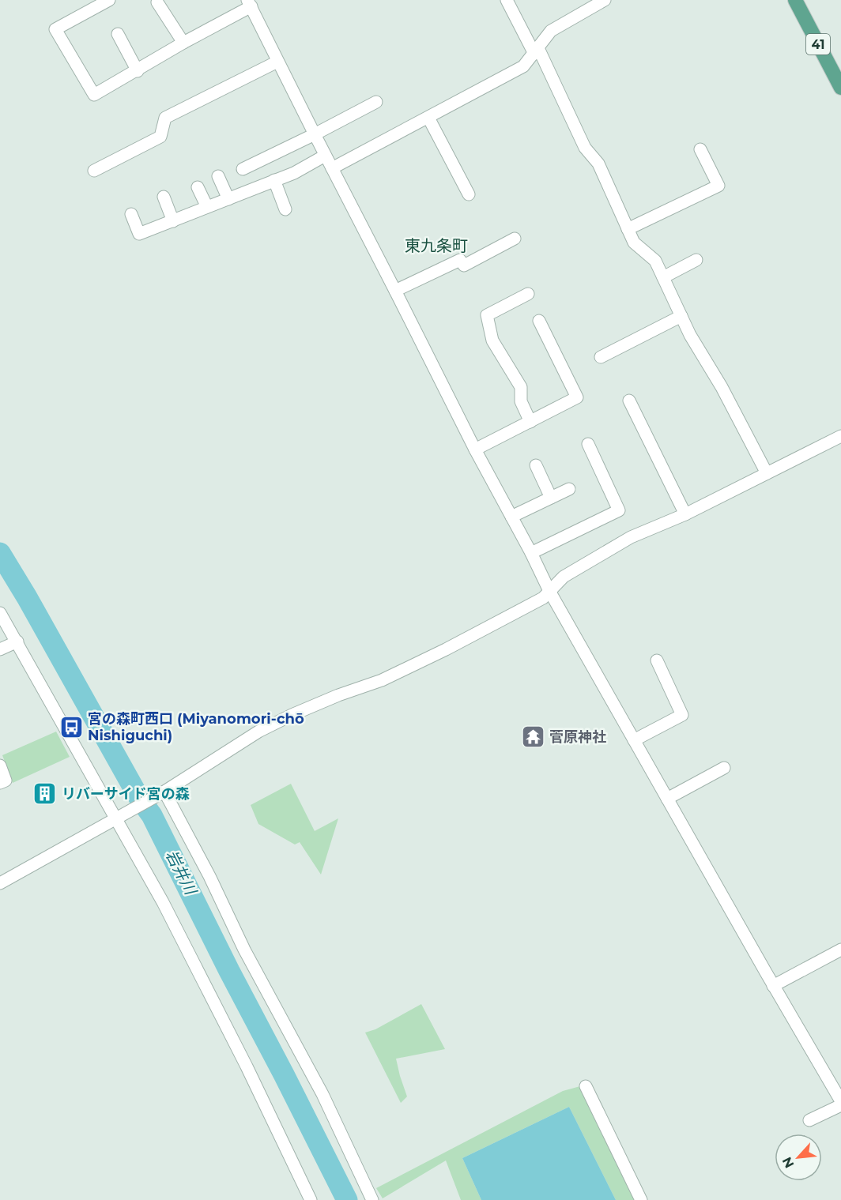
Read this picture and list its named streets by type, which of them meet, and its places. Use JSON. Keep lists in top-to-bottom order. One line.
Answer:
{"streets":{"main road":["41"]},"districts":["東九条町"],"water":["岩井川"],"places":{"bus stop":["宮の森町西口 (Miyanomori-chō Nishiguchi)"],"temple":["菅原神社"],"building":["リバーサイド宮の森"]},"north":"bottom left"}
